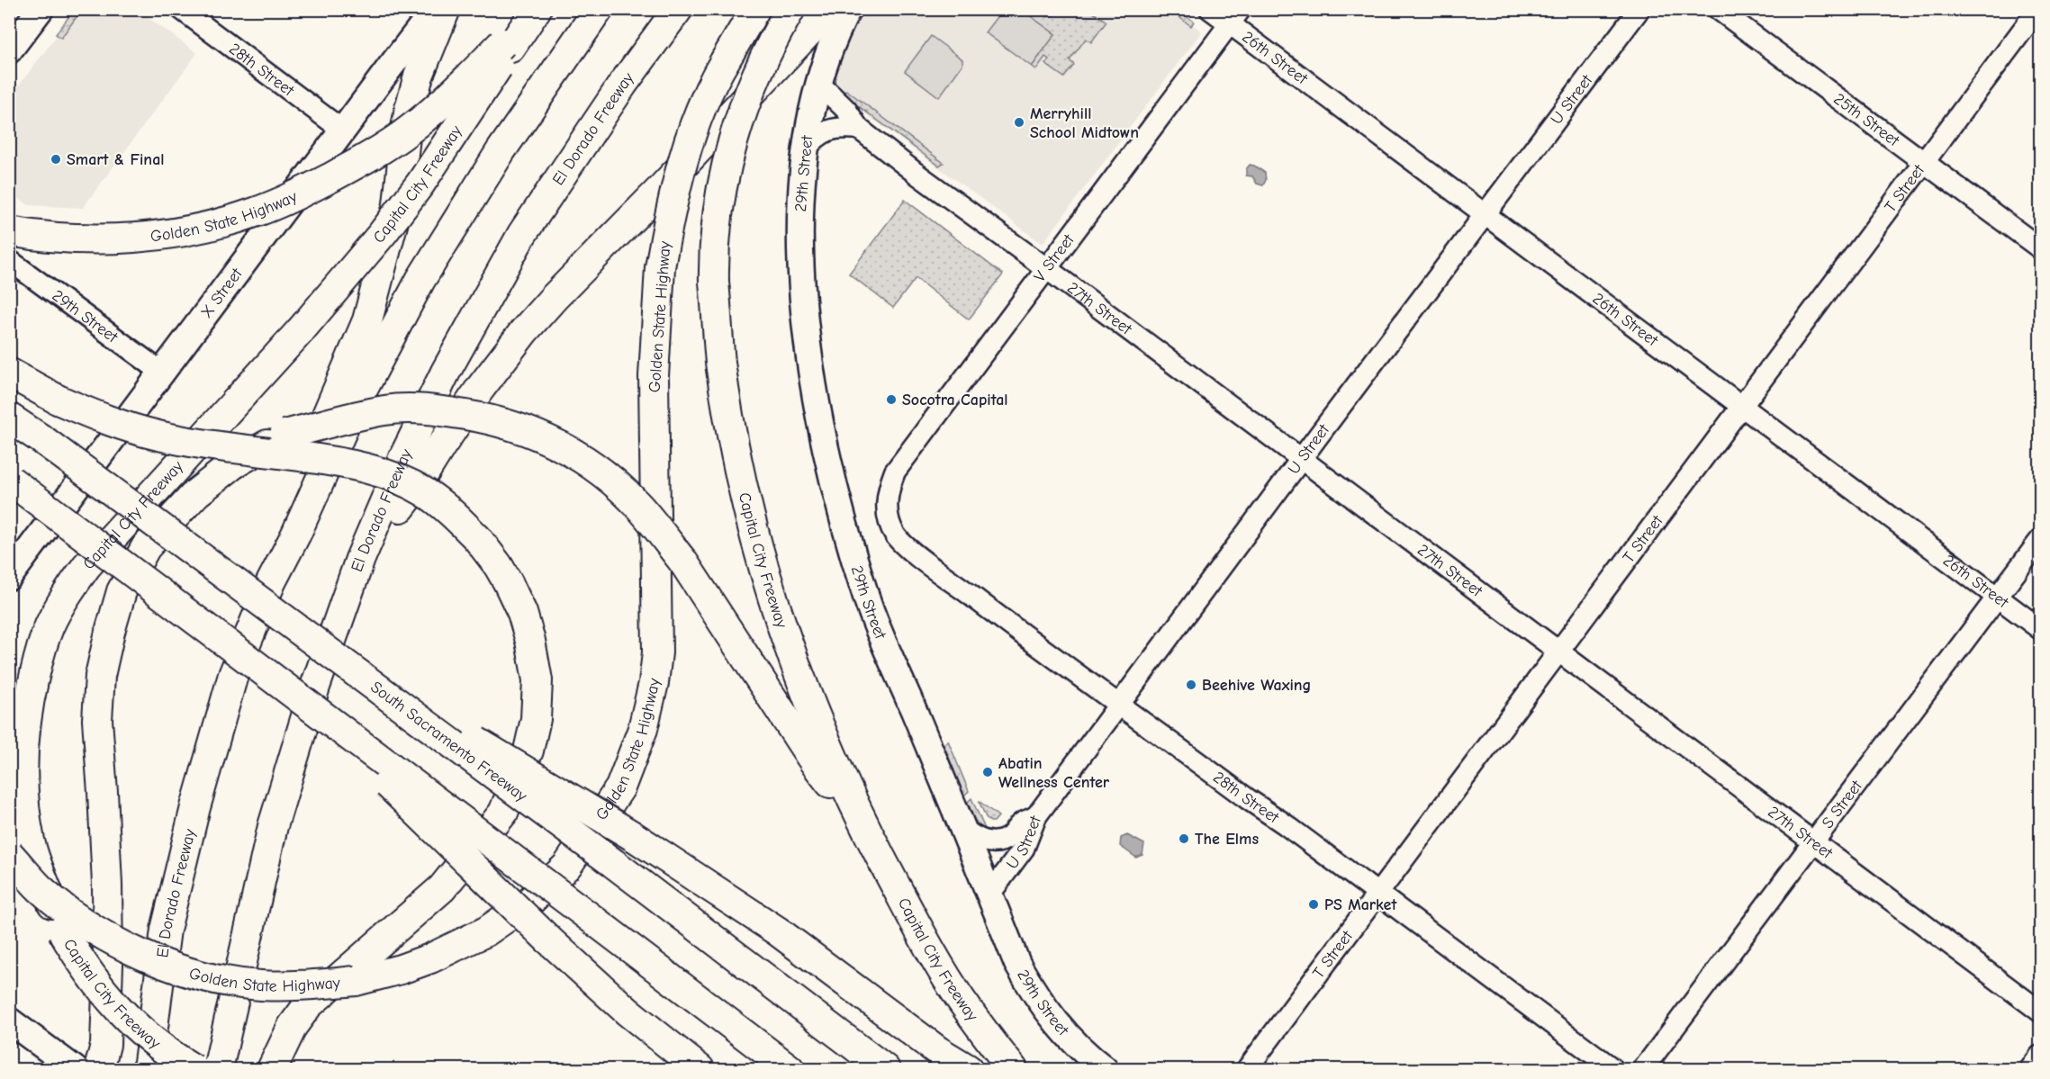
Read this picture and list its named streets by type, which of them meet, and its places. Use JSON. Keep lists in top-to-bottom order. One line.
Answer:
{"streets":{"highway":["El Dorado Freeway","Capital City Freeway","Golden State Highway","South Sacramento Freeway"],"main road":["29th Street","X Street"],"street":["26th Street","28th Street","U Street","25th Street","T Street","V Street","27th Street","S Street"]},"crossings":[["26th Street","U Street"],["26th Street","T Street"],["26th Street","V Street"],["26th Street","S Street"],["28th Street","U Street"],["28th Street","T Street"],["28th Street","V Street"],["28th Street","X Street"],["U Street","29th Street"],["U Street","27th Street"],["25th Street","T Street"],["29th Street","X Street"],["29th Street","27th Street"],["Capital City Freeway","Golden State Highway"],["T Street","27th Street"],["V Street","27th Street"],["27th Street","S Street"]],"places":["Merryhill School Midtown","Smart & Final","Socotra Capital","Beehive Waxing","Abatin Wellness Center","The Elms","PS Market"]}
